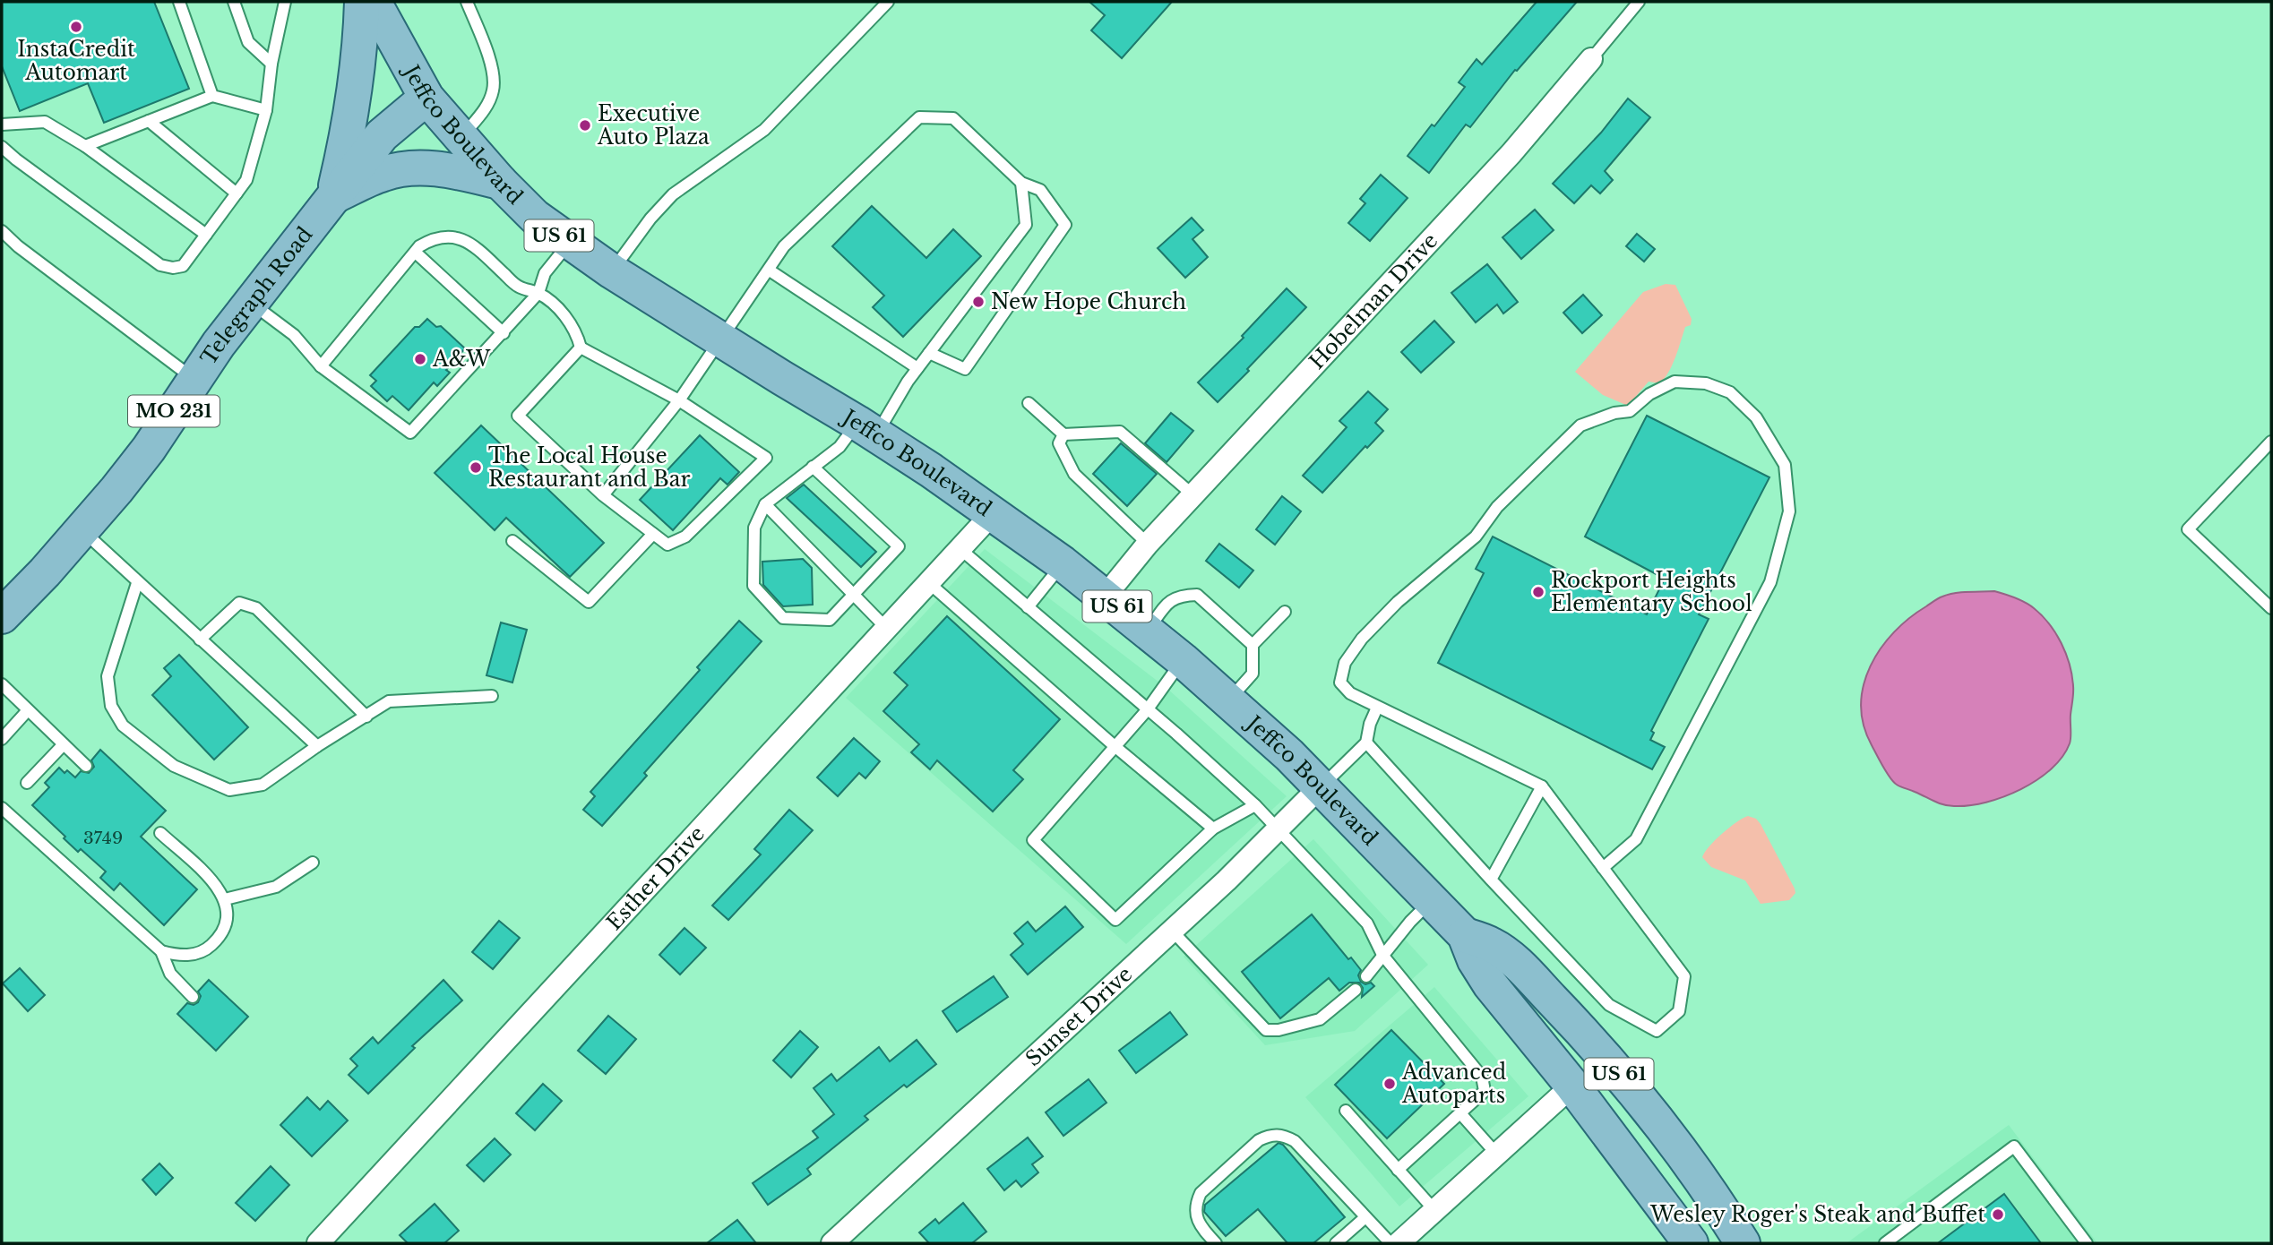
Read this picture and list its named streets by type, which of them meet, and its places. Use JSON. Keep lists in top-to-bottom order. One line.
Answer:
{"streets":{"main road":["Jeffco Boulevard","US 61","Telegraph Road","MO 231"],"street":["Hobelman Drive","Esther Drive","Sunset Drive"]},"crossings":[["Jeffco Boulevard","Telegraph Road"],["Jeffco Boulevard","Hobelman Drive"],["Jeffco Boulevard","Esther Drive"],["Jeffco Boulevard","Sunset Drive"]],"places":["InstaCredit Automart","Executive Auto Plaza","New Hope Church","A&W","The Local House Restaurant and Bar","Rockport Heights Elementary School","Advanced Autoparts","Wesley Roger's Steak and Buffet"],"house_numbers":["3749"]}
